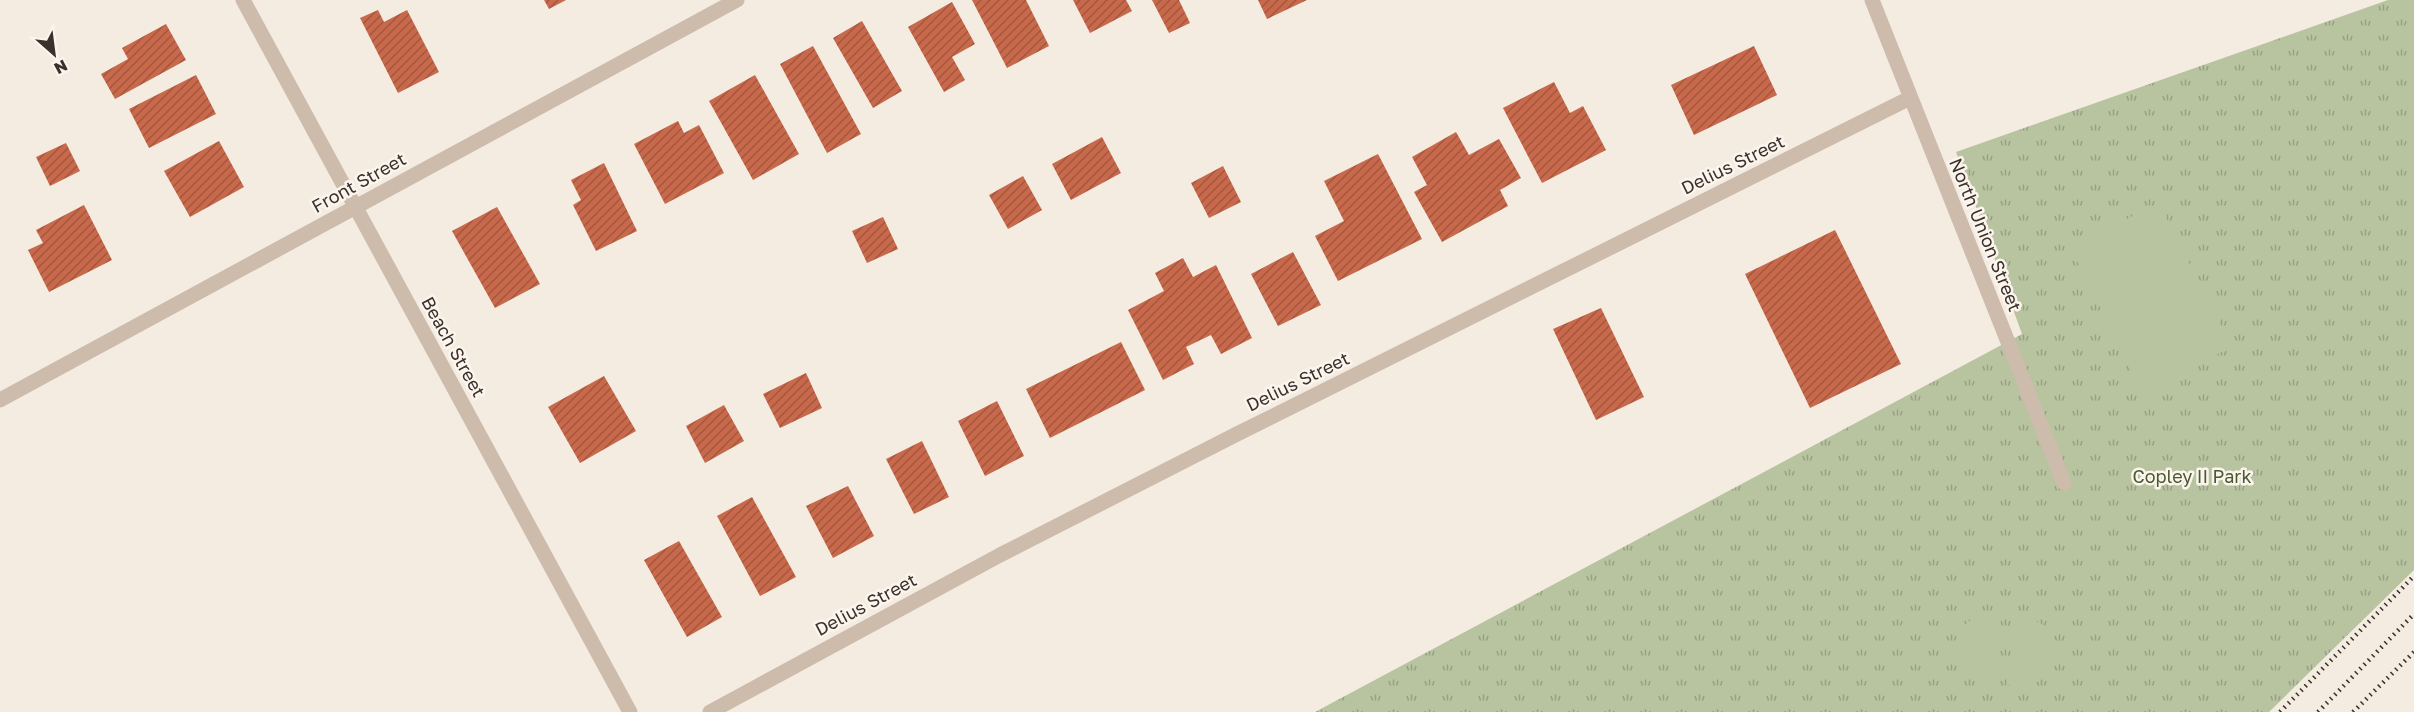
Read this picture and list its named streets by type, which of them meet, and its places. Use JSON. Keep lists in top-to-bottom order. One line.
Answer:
{"streets":{"street":["Delius Street","Front Street","North Union Street","Beach Street"]},"crossings":[["Delius Street","North Union Street"],["Front Street","Beach Street"]],"parks":["Copley II Park"],"north":"bottom right"}
